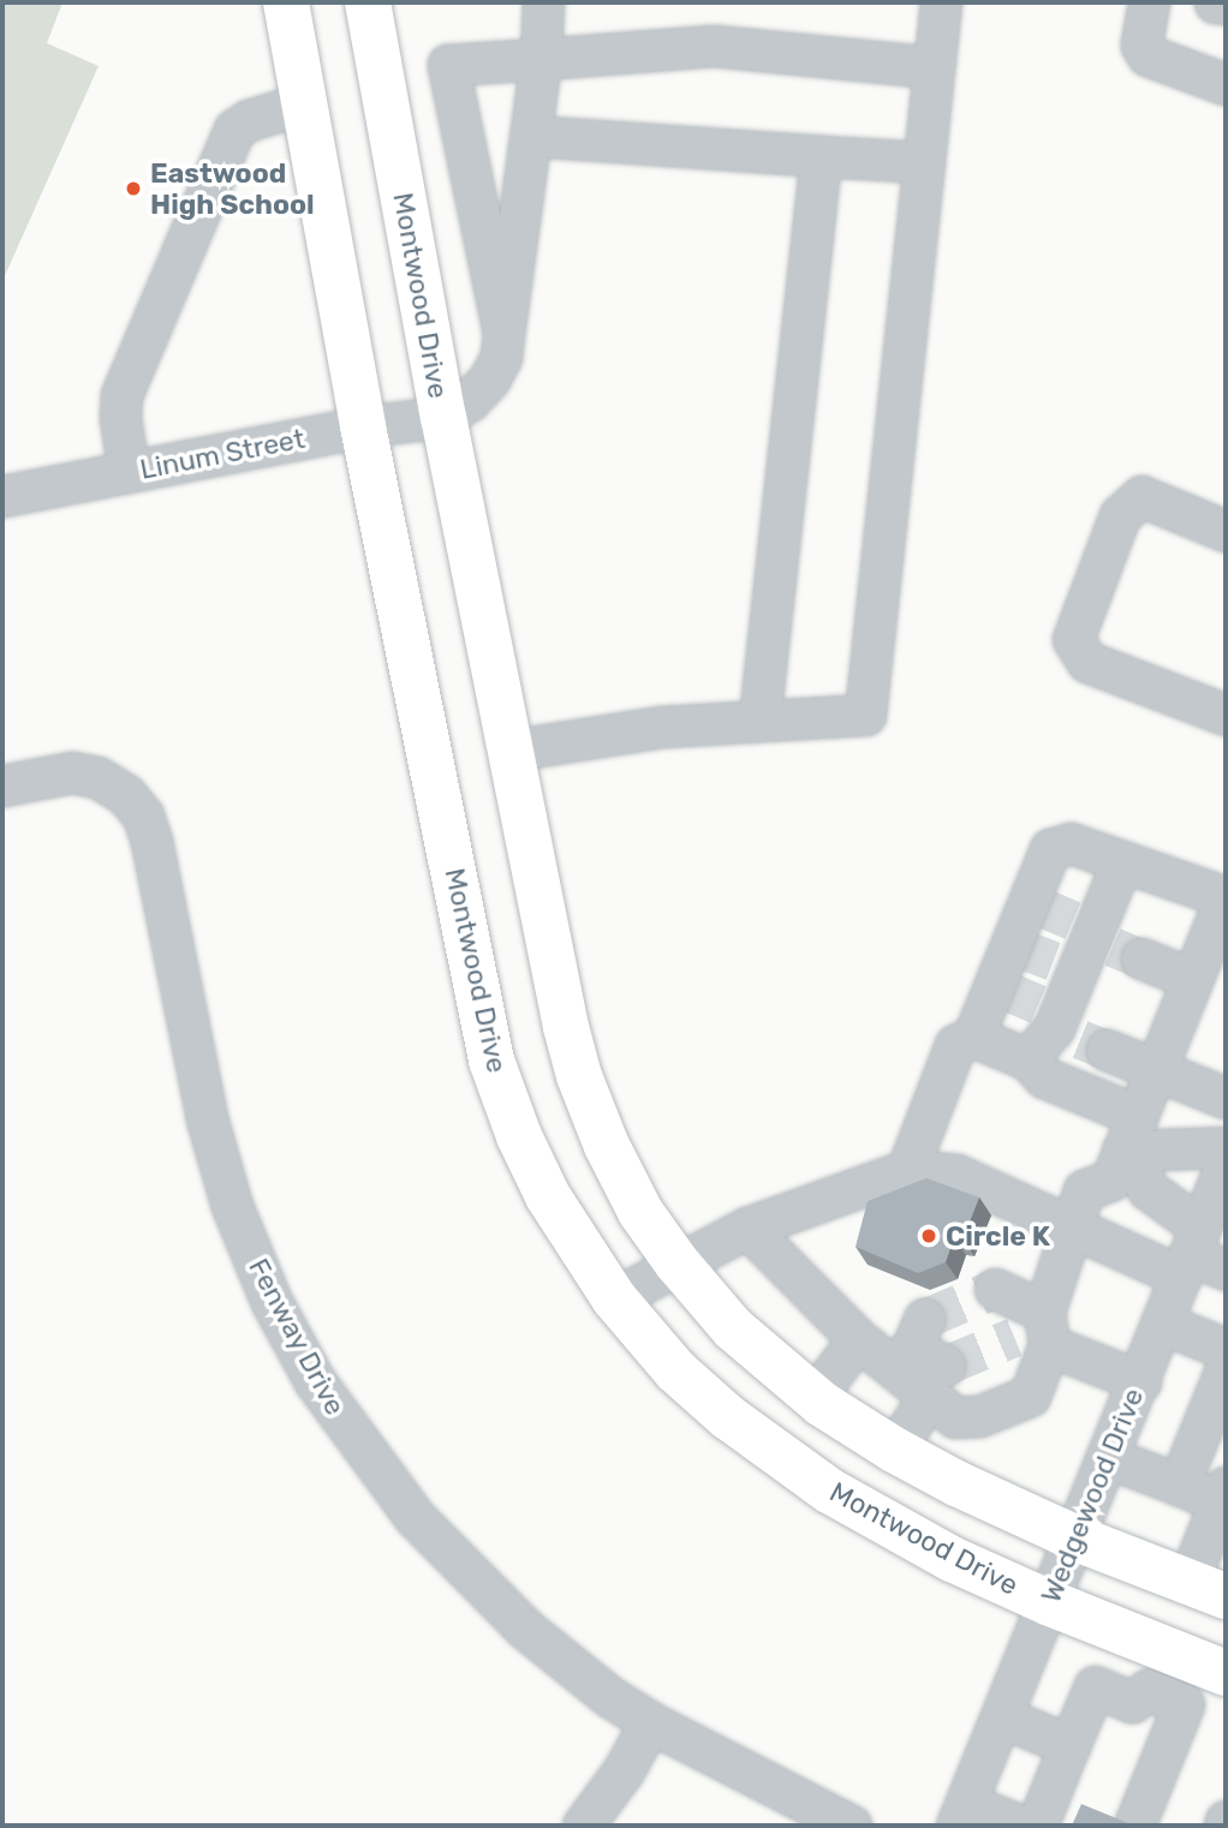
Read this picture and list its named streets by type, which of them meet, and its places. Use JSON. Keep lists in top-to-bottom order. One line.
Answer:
{"streets":{"main road":["Montwood Drive"],"street":["Linum Street","Fenway Drive","Wedgewood Drive"]},"crossings":[["Montwood Drive","Linum Street"],["Montwood Drive","Wedgewood Drive"]],"places":["Eastwood High School","Circle K"]}
